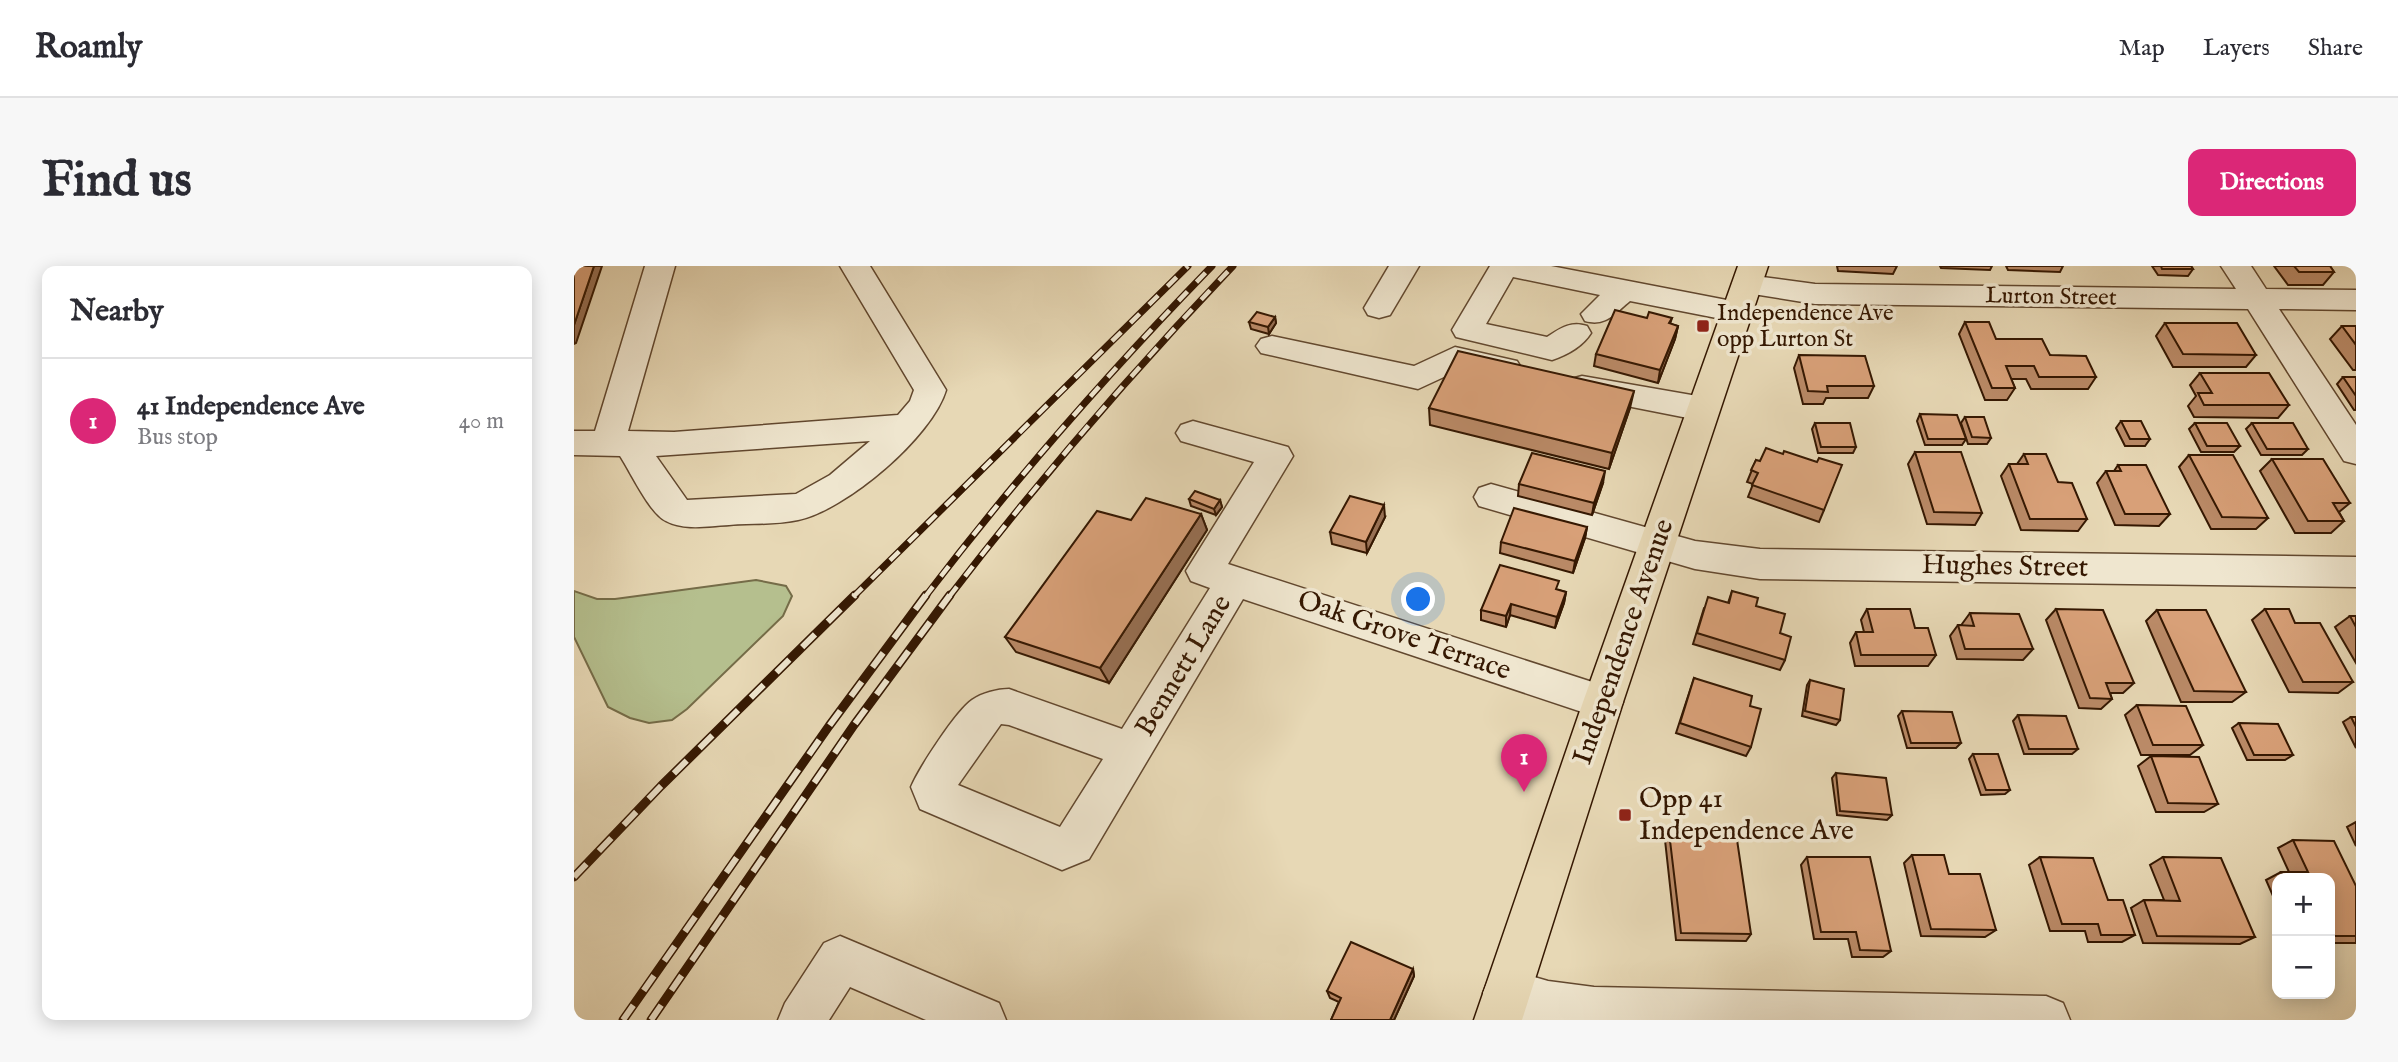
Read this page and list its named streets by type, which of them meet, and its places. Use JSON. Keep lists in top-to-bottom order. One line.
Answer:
{"streets":{"main road":["Independence Avenue"],"street":["Lurton Street","Hughes Street","Oak Grove Terrace","Bennett Lane"]},"crossings":[["Lurton Street","Independence Avenue"],["Hughes Street","Independence Avenue"],["Oak Grove Terrace","Independence Avenue"],["Oak Grove Terrace","Bennett Lane"]],"places":{"transit":["Independence Ave opp Lurton St","Opp 41 Independence Ave"]},"page":{"header":"Roamly","nav":["Map","Layers","Share"],"buttons":"Directions","title":"Find us","heading":"Nearby","list":[{"mark":"1","name":"41 Independence Ave","note":"Bus stop","value":"40 m"}],"pins":"1","map_buttons":["+","−"]}}
